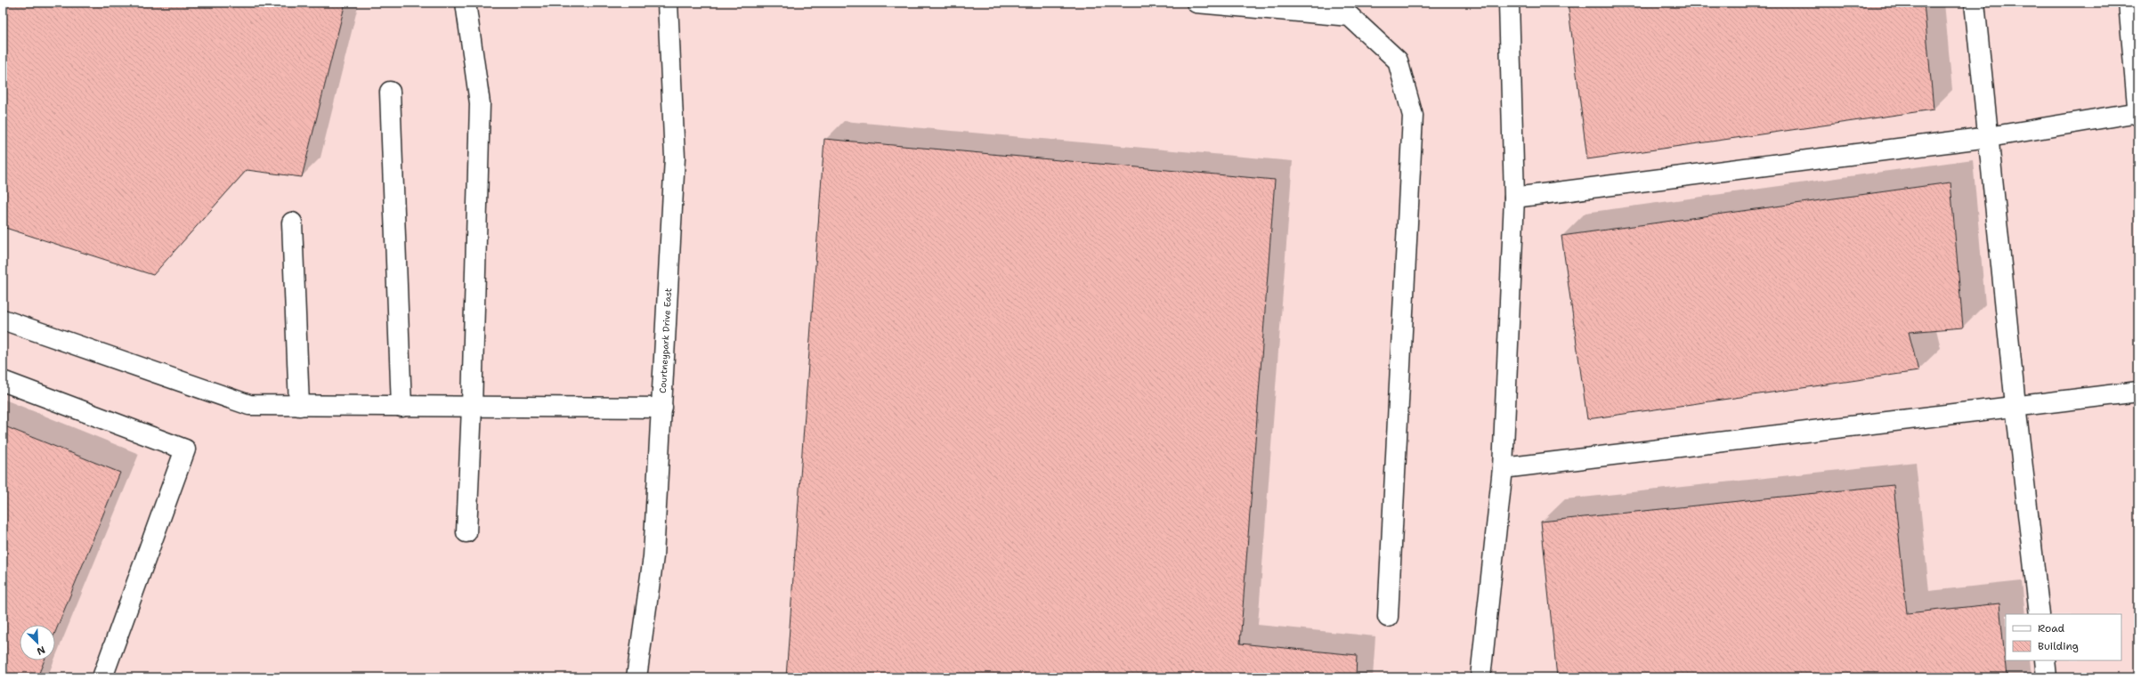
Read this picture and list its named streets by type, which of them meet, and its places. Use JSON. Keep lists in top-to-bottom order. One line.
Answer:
{"streets":{"main road":["Courtneypark Drive East"]},"legend":["Road","Building"],"north":"bottom right"}
